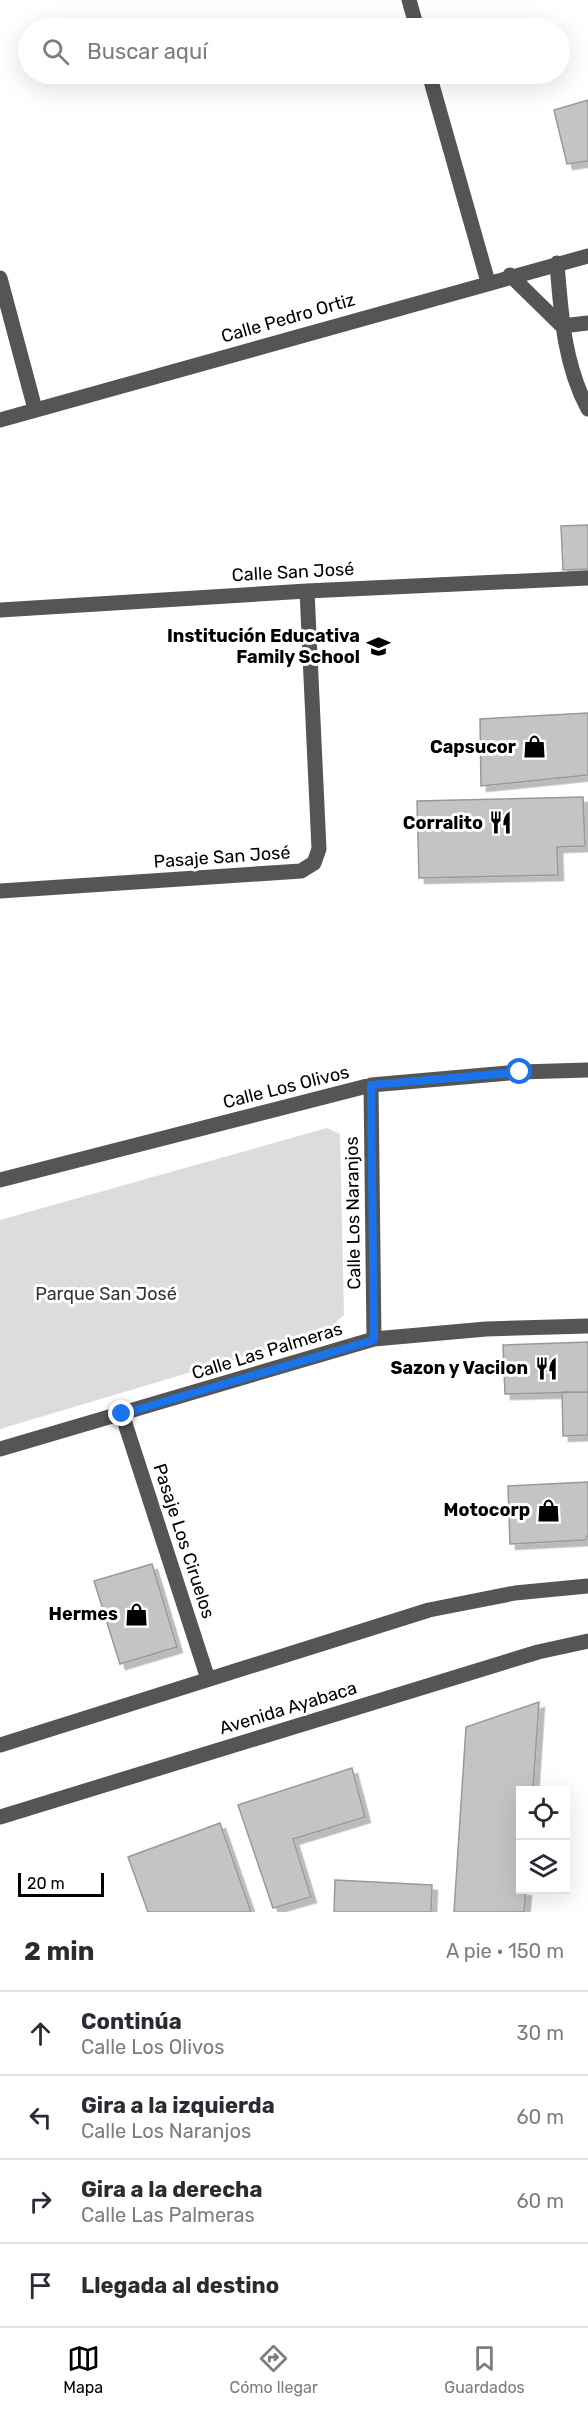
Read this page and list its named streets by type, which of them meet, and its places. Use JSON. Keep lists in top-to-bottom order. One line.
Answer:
{"streets":{"street":["Calle Pedro Ortiz","Calle San José","Pasaje San José","Calle Los Olivos","Calle Los Naranjos","Calle Las Palmeras","Pasaje Los Ciruelos","Avenida Ayabaca"]},"crossings":[["Calle San José","Pasaje San José"],["Calle Los Olivos","Calle Los Naranjos"],["Calle Los Naranjos","Calle Las Palmeras"],["Calle Las Palmeras","Pasaje Los Ciruelos"]],"parks":["Parque San José"],"places":{"school or university":["Institución Educativa Family School"],"shop":["Capsucor","Motocorp","Hermes"],"restaurant":["Corralito","Sazon y Vacilon"]},"scale_bar":"20 m","page":{"search":"Buscar aquí","scale":"20 m","heading":["2 min","A pie · 150 m"],"list":[["Continúa","Calle Los Olivos","30 m"],["Gira a la izquierda","Calle Los Naranjos","60 m"],["Gira a la derecha","Calle Las Palmeras","60 m"],"Llegada al destino"],"nav":["Mapa","Cómo llegar","Guardados"]}}
